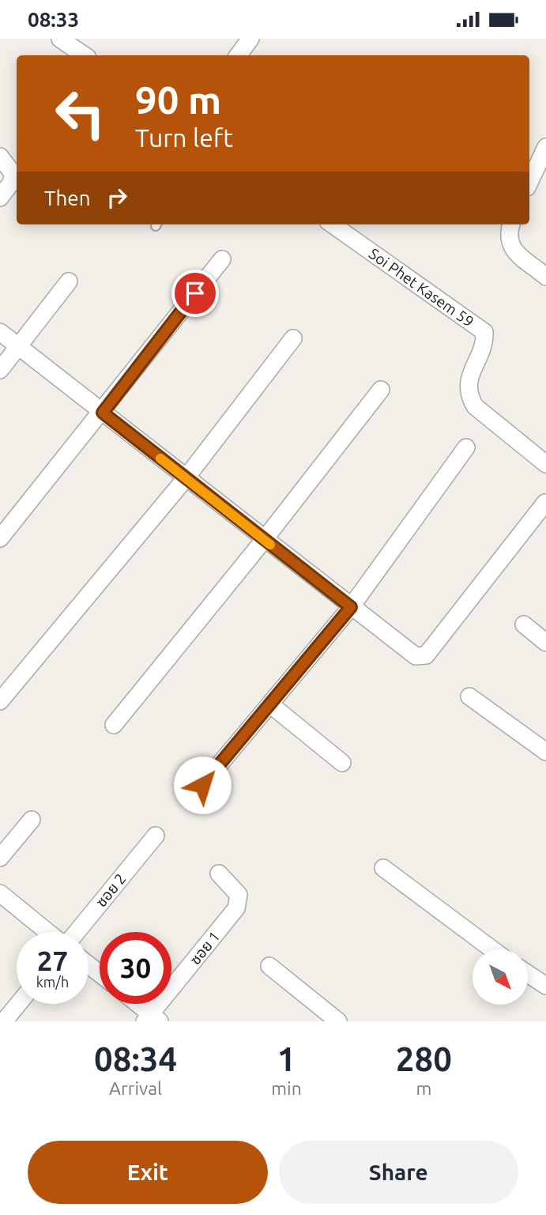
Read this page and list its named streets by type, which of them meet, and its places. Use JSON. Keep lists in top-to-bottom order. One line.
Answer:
{"streets":{"street":["Soi Phet Kasem 59","ซอย 2","ซอย 1"]},"north":"bottom right","page":{"status":"08:33","turn":["90 m","Turn left"],"then":"Then","speed":"27 km/h","limit":"30","eta":["08:34","Arrival","1","min","280","m"],"buttons":["Exit","Share"]}}
